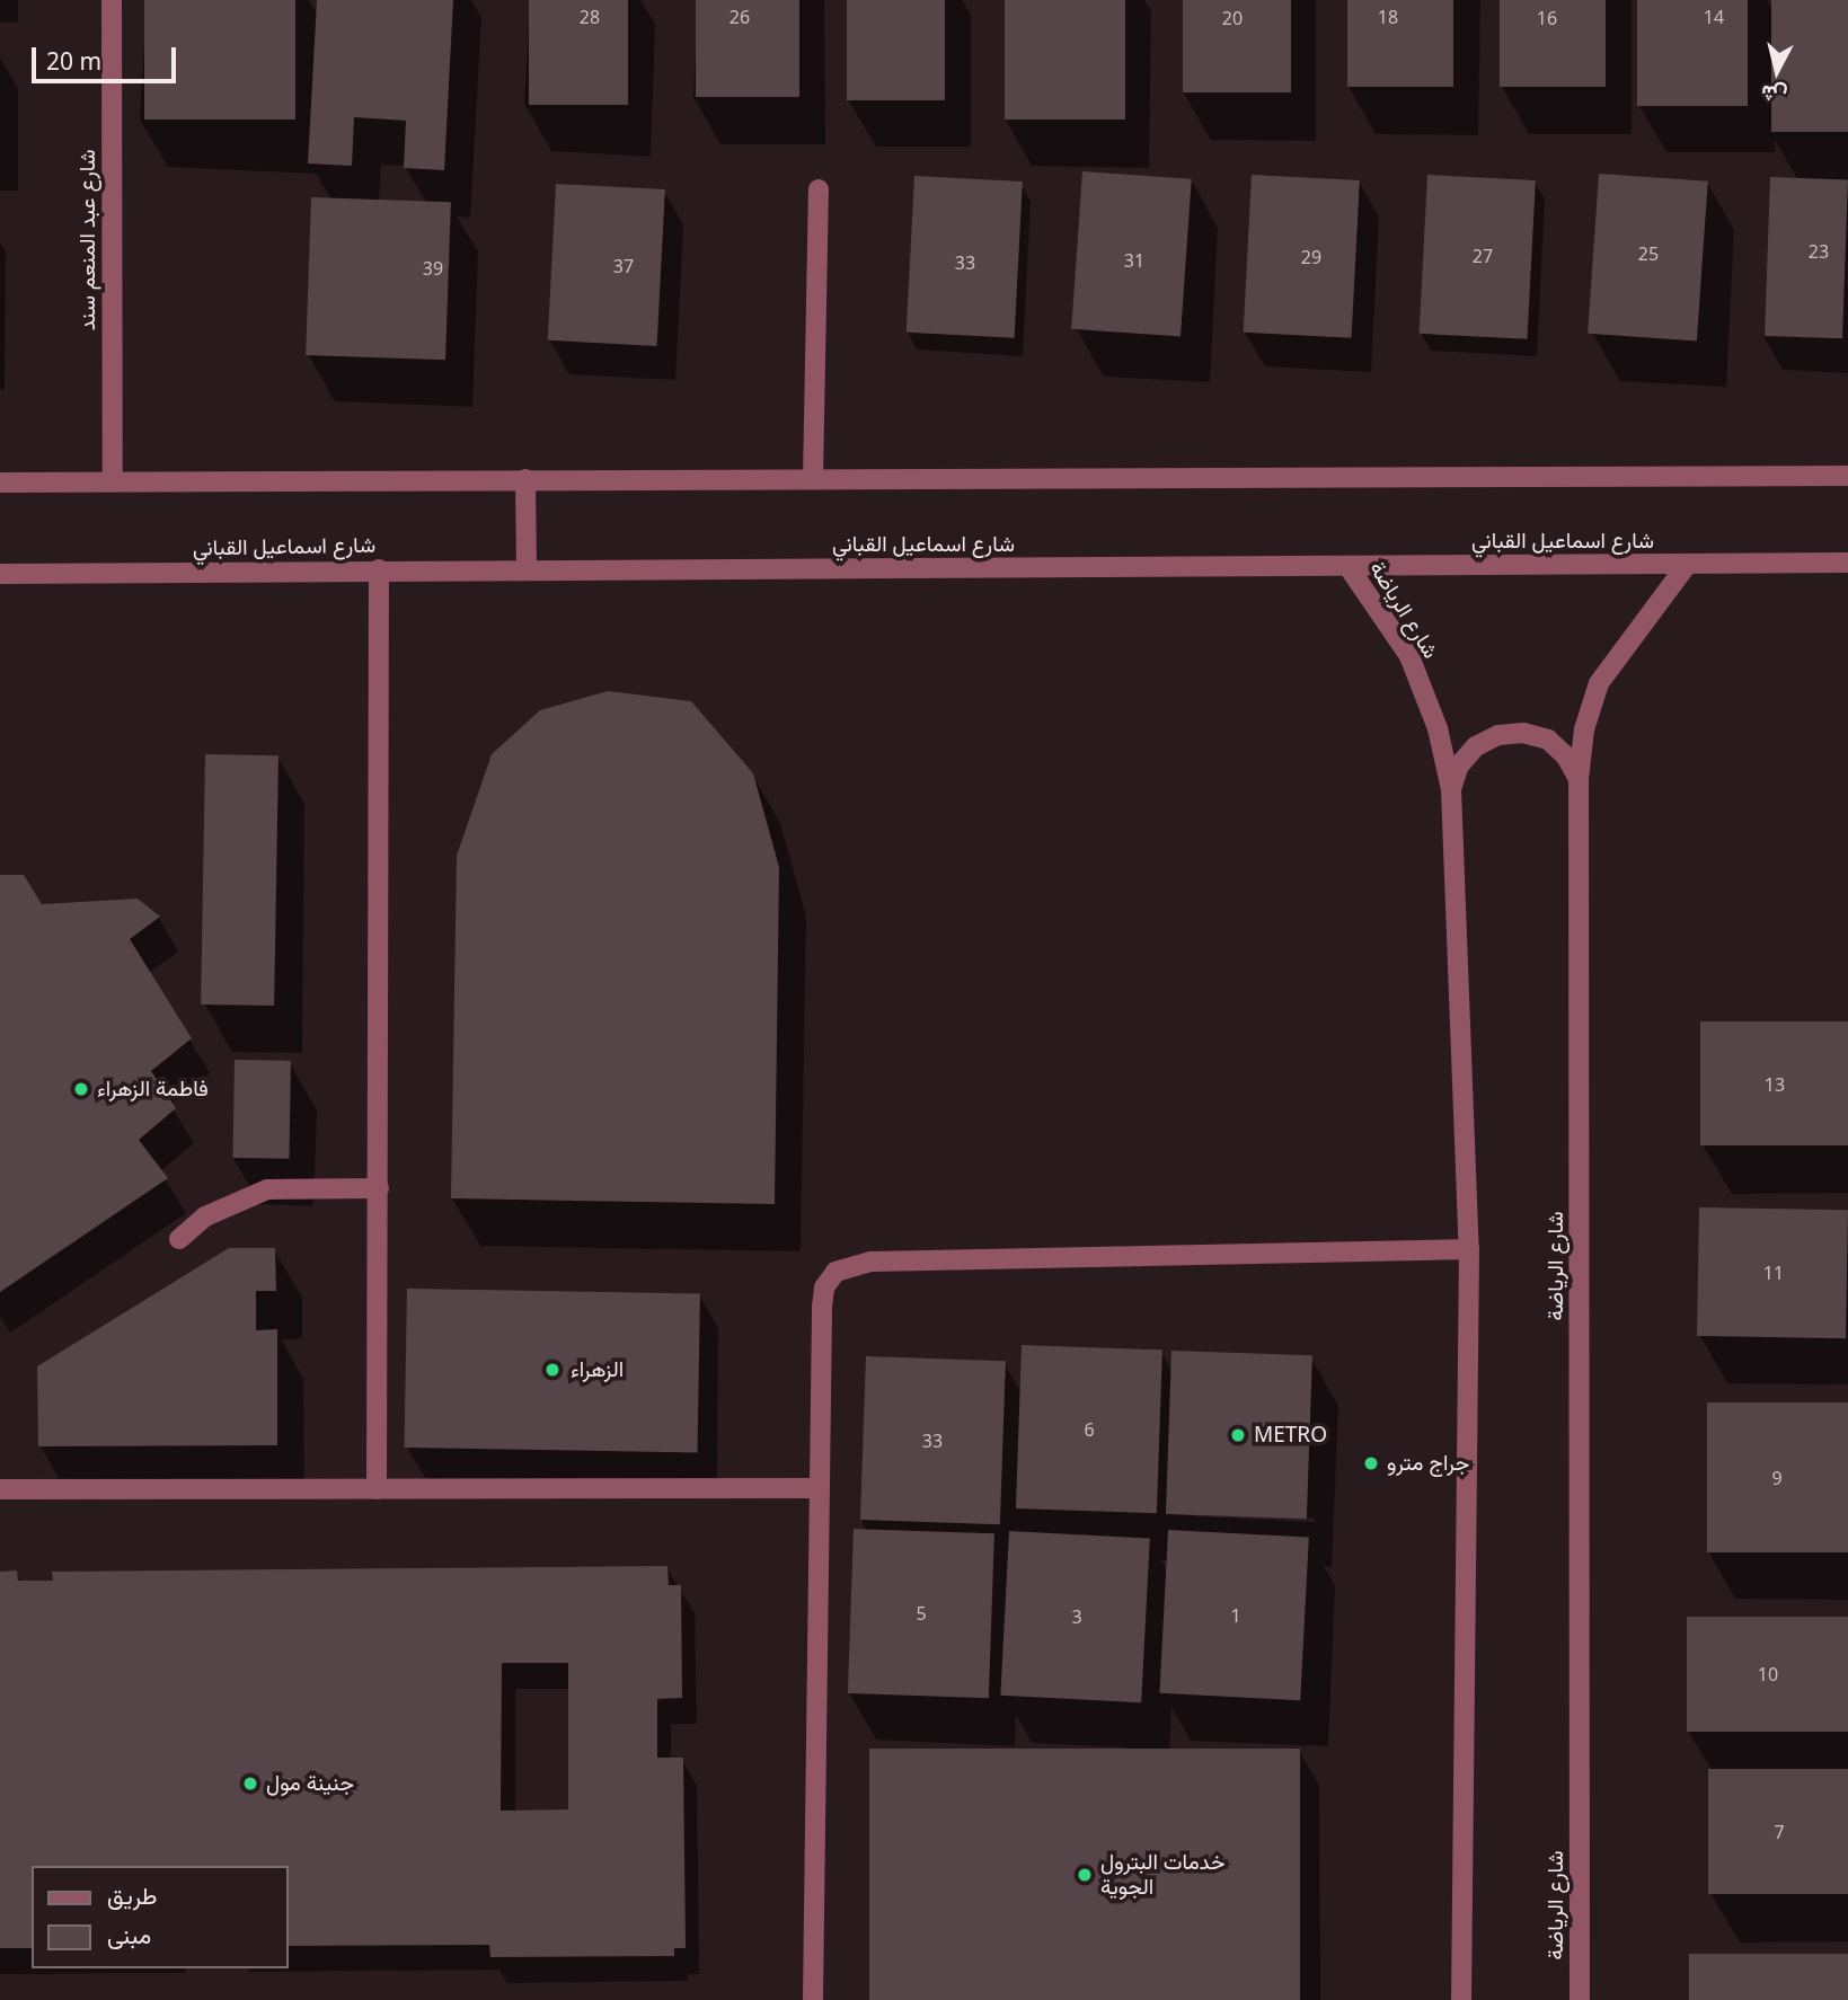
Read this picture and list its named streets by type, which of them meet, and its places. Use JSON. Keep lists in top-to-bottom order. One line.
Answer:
{"streets":{"street":["شارع عبد المنعم سند","شارع اسماعيل القباني","شارع الرياضة"]},"crossings":[["شارع اسماعيل القباني","شارع الرياضة"]],"places":["فاطمة الزهراء","الزهراء","METRO","جراج مترو","جنينة مول","خدمات البترول الجوية"],"house_numbers":["28","26","18","14","20","16","23","25","27","29","31","33","37","39","13","11","6","33","9","5","1","3","10","7"],"legend":["طريق","مبنى"],"scale_bar":"20 m","north":"bottom"}
